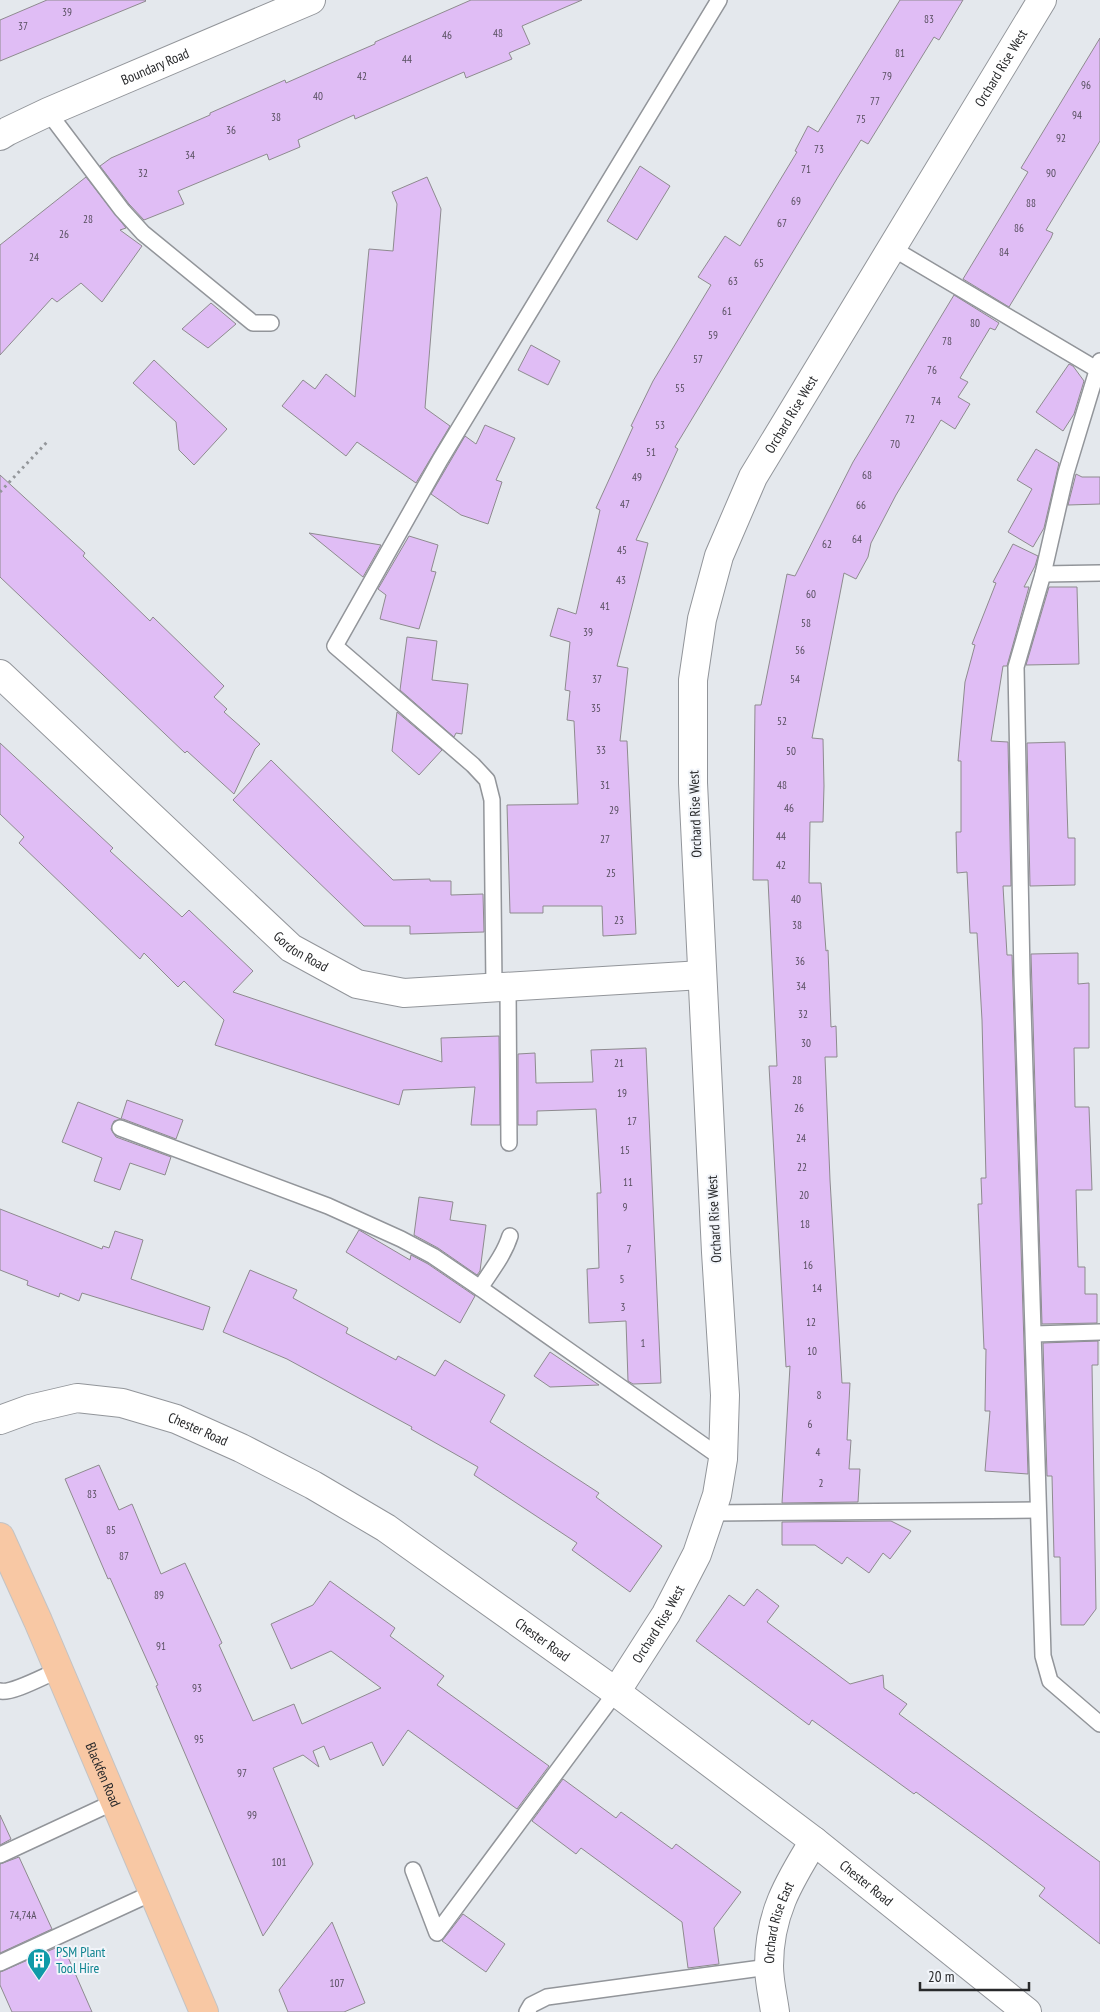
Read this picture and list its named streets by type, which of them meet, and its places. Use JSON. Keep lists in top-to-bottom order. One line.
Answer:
{"streets":{"main road":["Blackfen Road"],"street":["Boundary Road","Orchard Rise West","Gordon Road","Chester Road","Orchard Rise East"]},"crossings":[["Orchard Rise West","Gordon Road"],["Orchard Rise West","Chester Road"],["Chester Road","Orchard Rise East"]],"places":{"building":["PSM Plant Tool Hire"]},"house_numbers":["39","83","37","48","46","81","44","42","79","96","40","77","94","38","75","36","92","73","34","71","32","90","69","88","28","67","86","26","84","24","65","63","61","80","59","78","57","76","55","74","72","53","70","51","68","49","47","66","64","62","45","43","60","41","58","39","56","37","54","35","52","33","50","31","48","46","29","44","27","42","25","40","23","38","36","34","32","30","21","28","19","26","17","24","15","22","11","20","9","18","7","16","5","14","3","12","1","10","8","6","4","2","83","85","87","89","91","93","95","97","99","101","74,74A","107"],"scale_bar":"20 m"}
